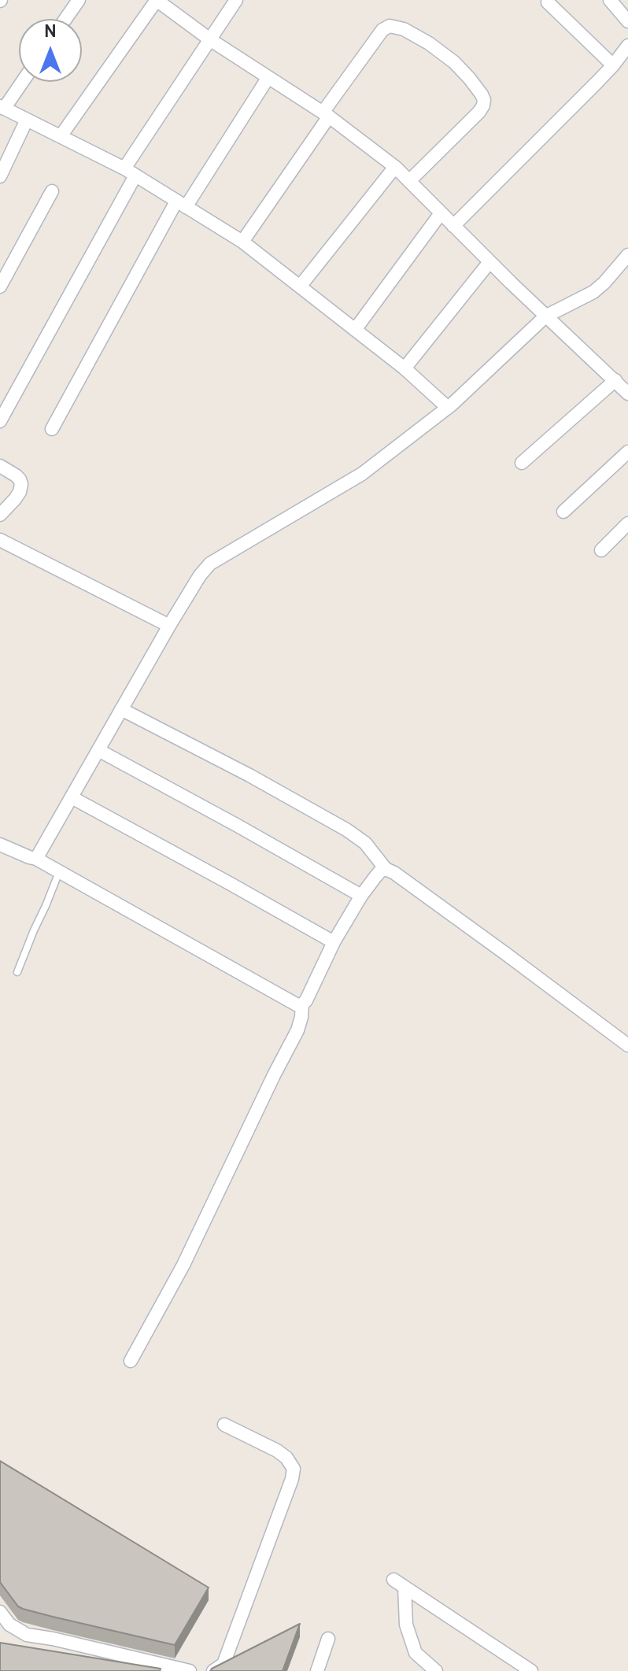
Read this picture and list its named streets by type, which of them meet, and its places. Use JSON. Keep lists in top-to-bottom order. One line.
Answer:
{"north":"top"}
